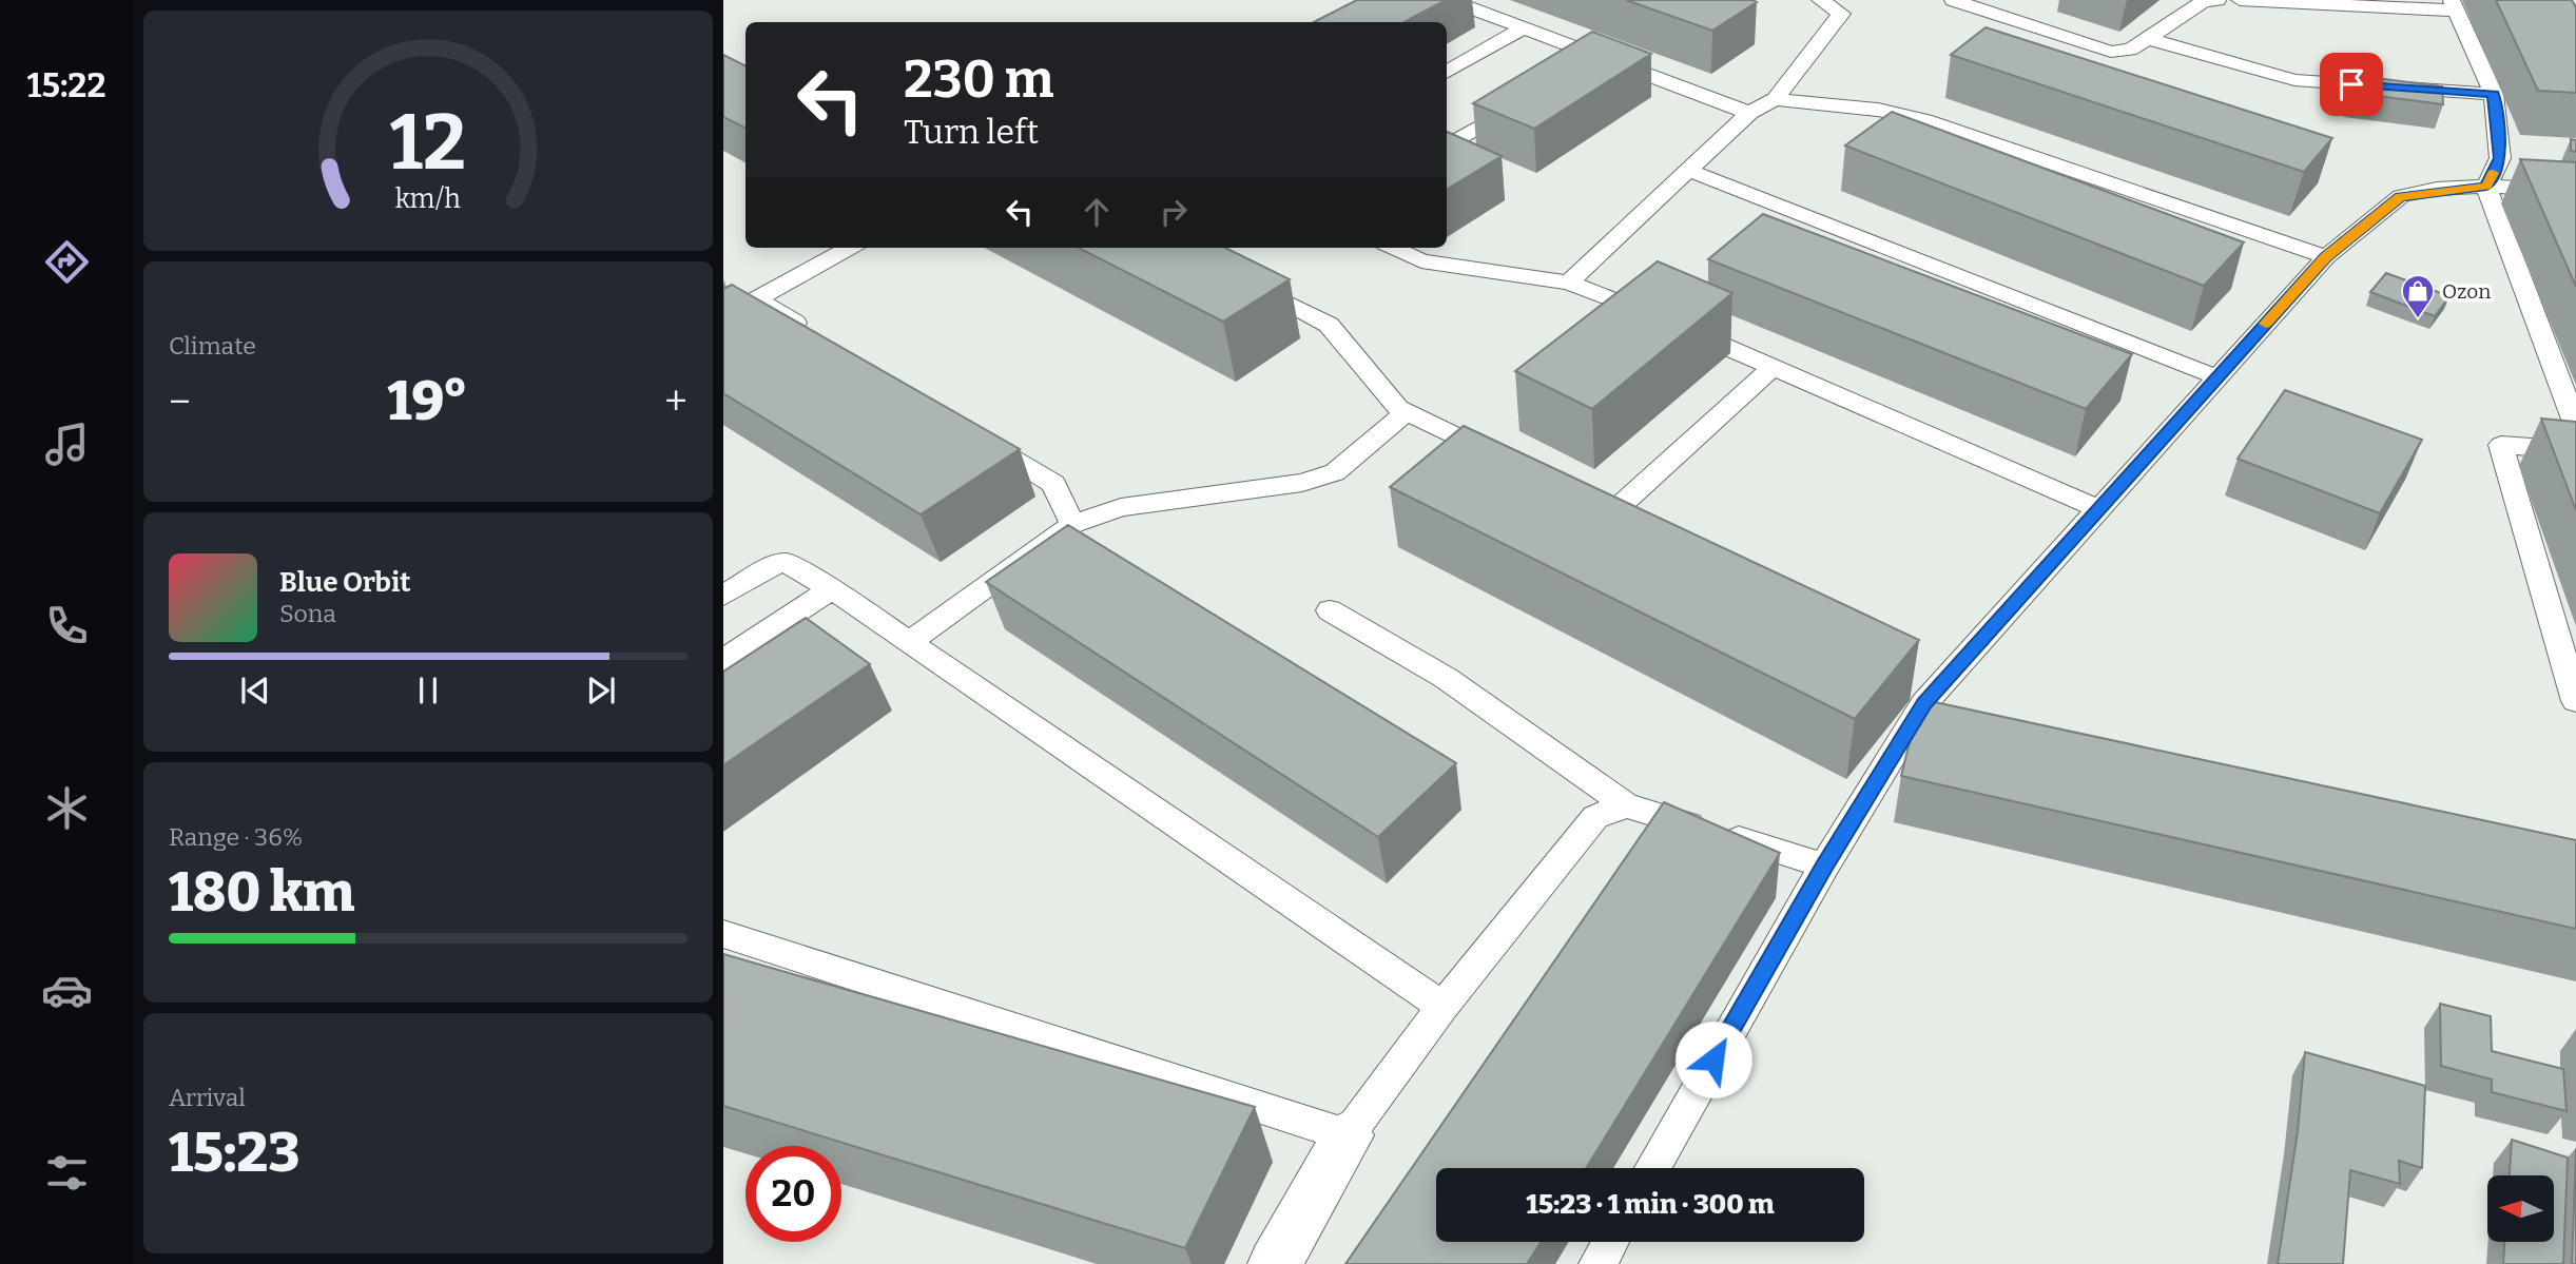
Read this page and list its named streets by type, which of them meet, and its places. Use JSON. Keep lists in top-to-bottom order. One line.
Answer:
{"places":{"shop":["Ozon"]},"north":"left","page":{"tabs":"15:22","turn":["230 m","Turn left"],"tile":["Climate",["Range · 36%","180 km"],["Arrival","15:23"]],"heat":["−","19°","+"],"song":["Blue Orbit","Sona"],"limit":"20","trip":"15:23 · 1 min · 300 m","gauge":["12","km/h"]}}
